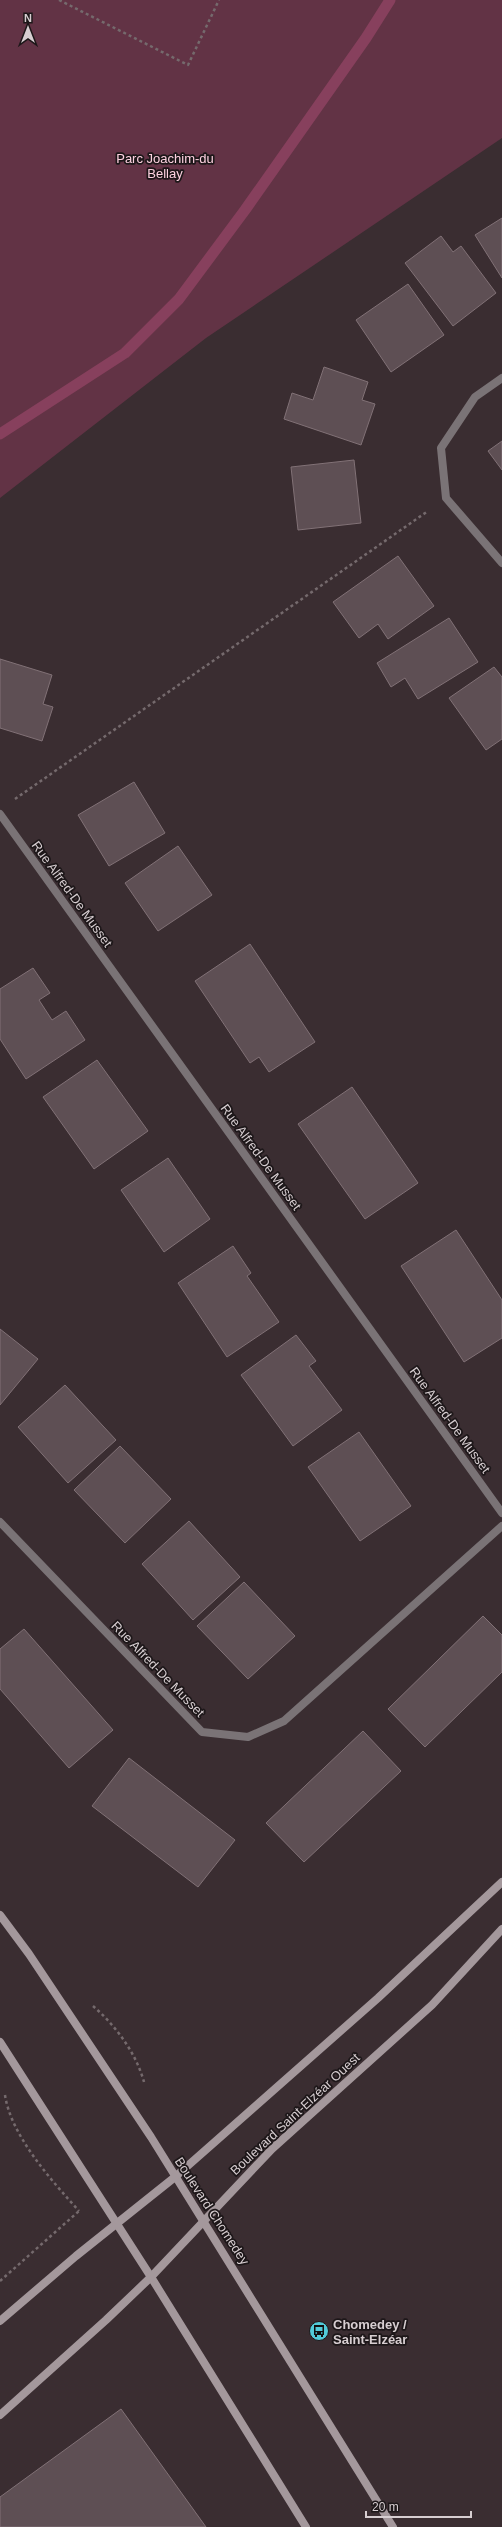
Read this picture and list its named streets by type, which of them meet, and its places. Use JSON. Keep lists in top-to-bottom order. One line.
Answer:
{"streets":{"street":["Rue Alfred-De Musset","Boulevard Saint-Elzéar Ouest","Boulevard Chomedey"]},"crossings":[["Boulevard Saint-Elzéar Ouest","Boulevard Chomedey"]],"parks":["Parc Joachim-du Bellay"],"places":{"bus stop":["Chomedey / Saint-Elzéar"]},"scale_bar":"20 m","north":"top"}
